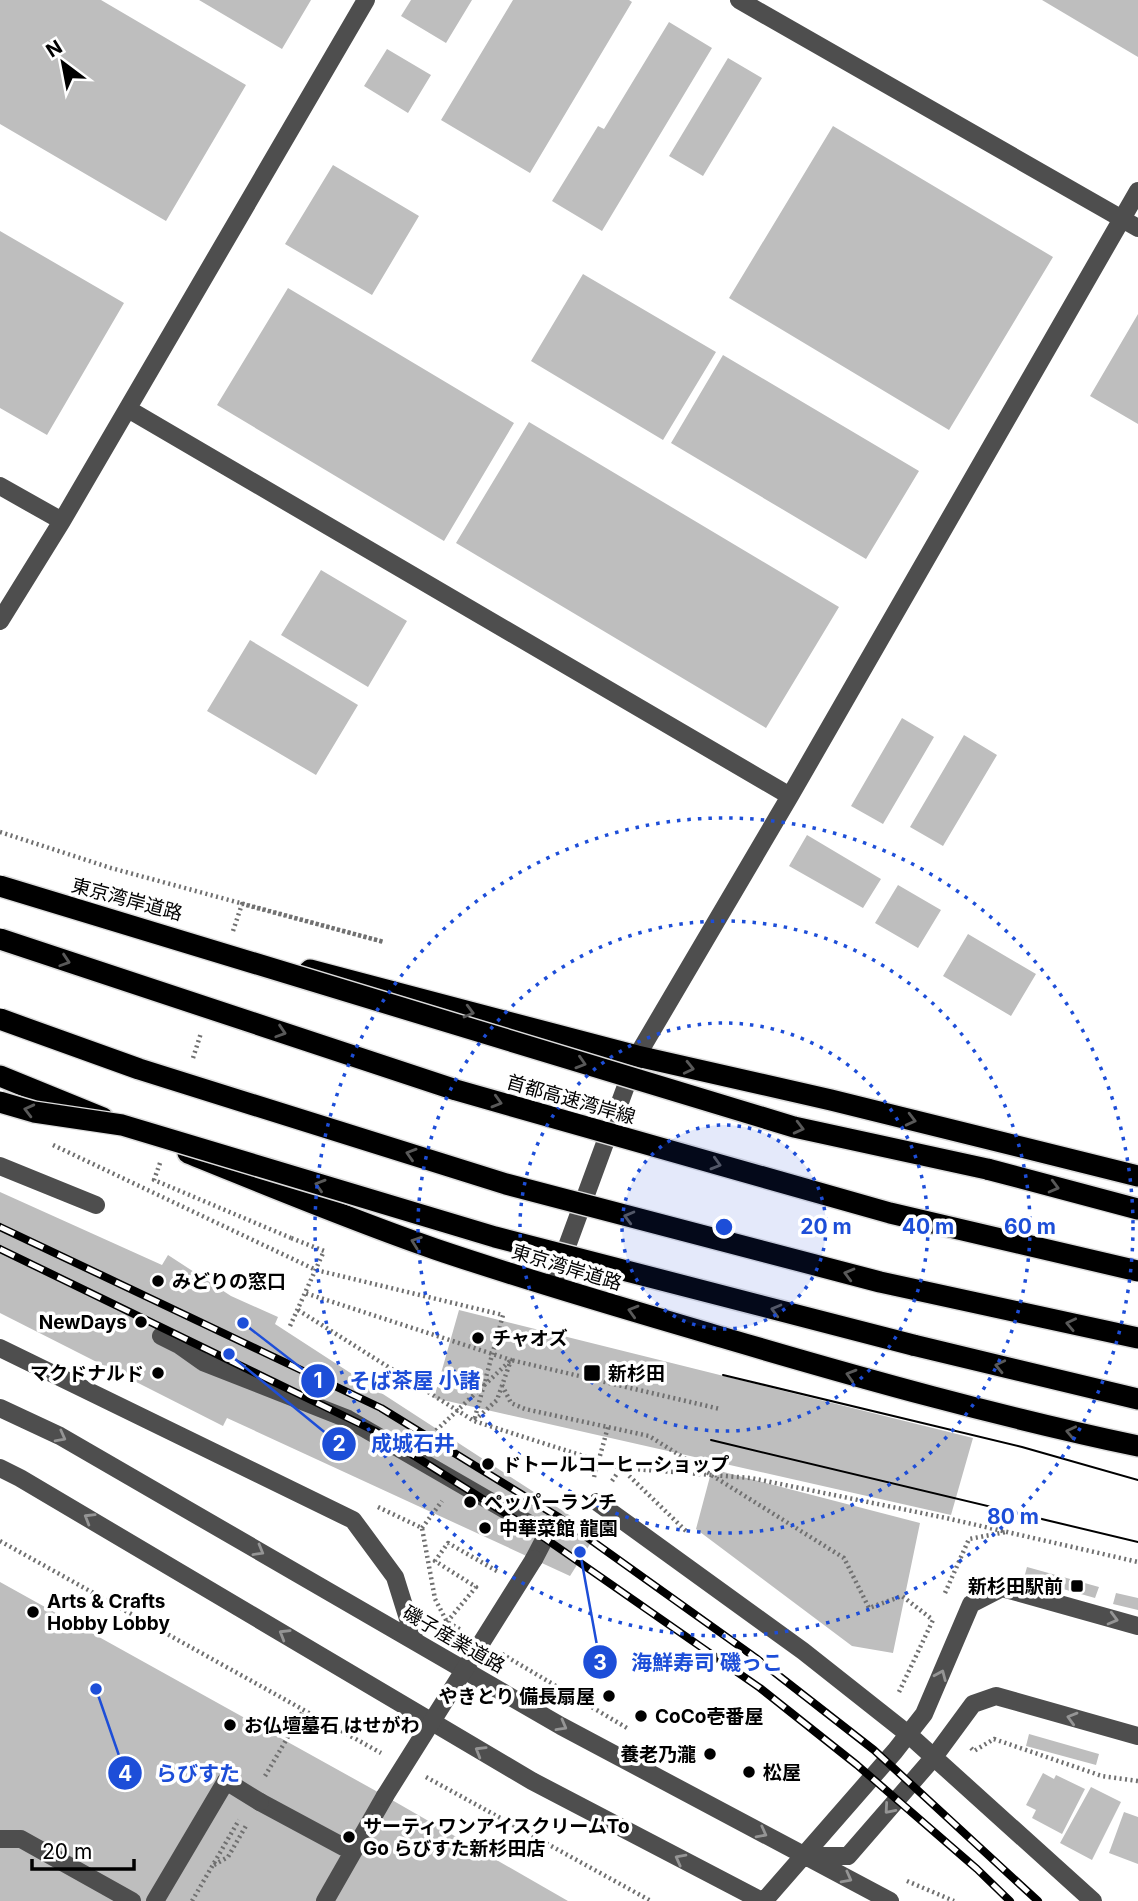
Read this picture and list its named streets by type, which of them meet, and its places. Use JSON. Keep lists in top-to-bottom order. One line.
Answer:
{"streets":{"highway":["東京湾岸道路","首都高速湾岸線"],"street":["磯子産業道路"]},"places":{"other":["みどりの窓口","NewDays","そば茶屋 小諸","チャオズ","成城石井","マクドナルド","ドトールコーヒーショップ","ペッパーランチ","中華菜館 龍園","海鮮寿司 磯っこ","Arts & Crafts Hobby Lobby","らびすた","やきとり 備長扇屋","CoCo壱番屋","お仏壇墓石 はせがわ","養老乃瀧","松屋","サーティワンアイスクリームTo Go らびすた新杉田店"],"transit":["新杉田","新杉田駅前"]},"scale_bar":"20 m","north":"top left","rings":["20 m","40 m","60 m","80 m"]}
